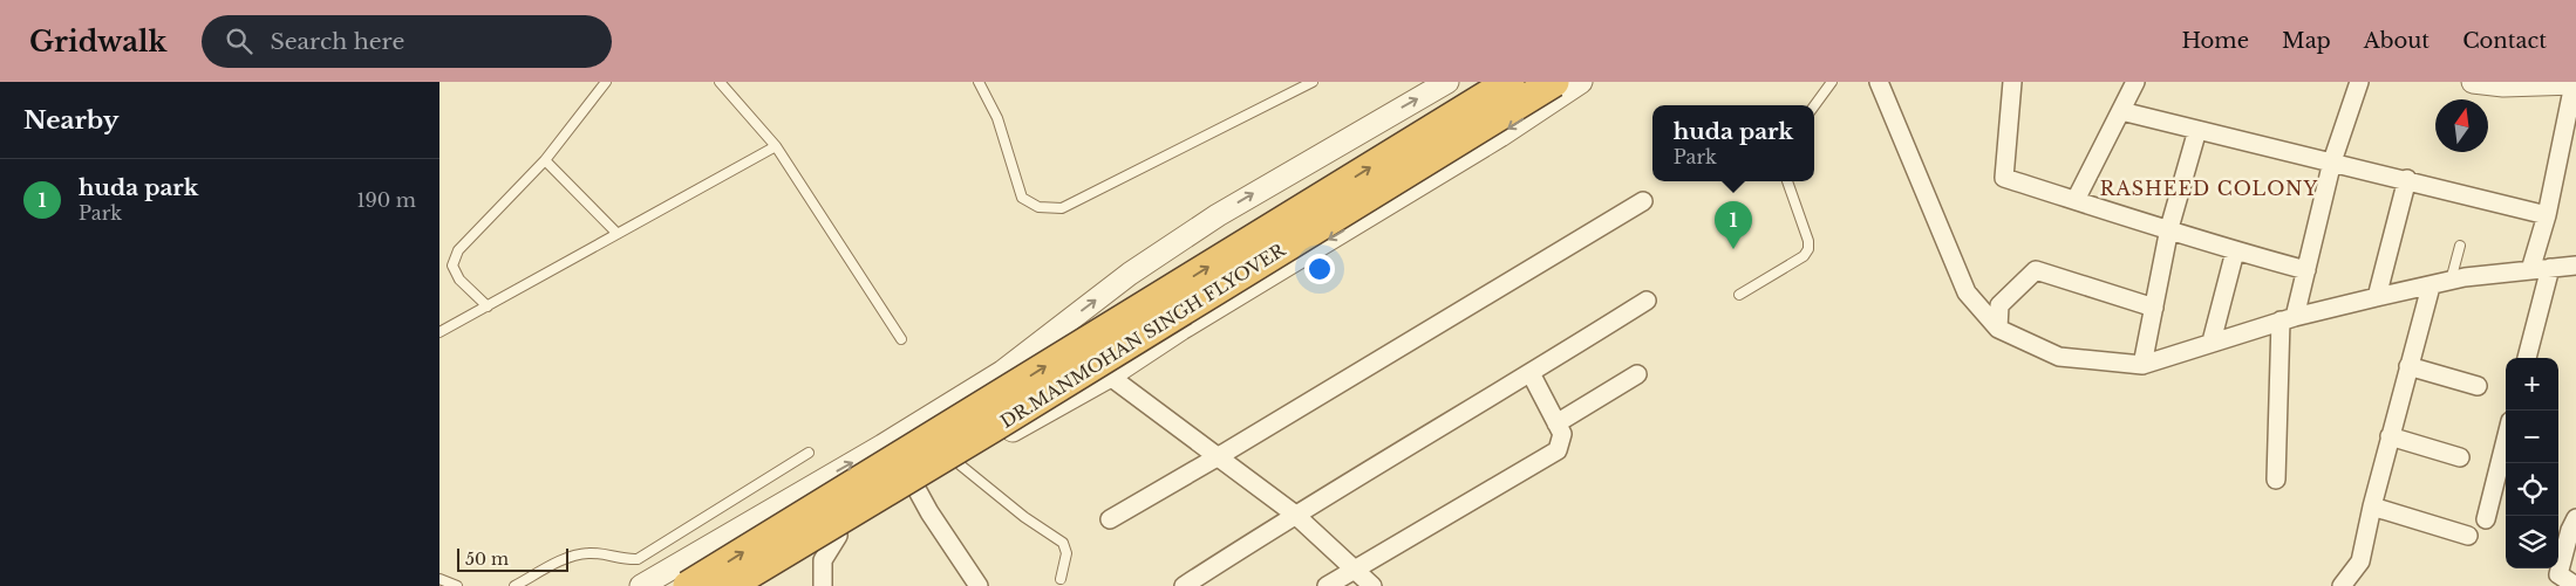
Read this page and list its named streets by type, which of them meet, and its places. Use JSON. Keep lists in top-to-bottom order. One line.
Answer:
{"streets":{"highway":["DR.MANMOHAN SINGH FLYOVER"]},"districts":["RASHEED COLONY"],"scale_bar":"50 m","north":"top","page":{"header":"Gridwalk","search":"Search here","nav":["Home","Map","About","Contact"],"heading":"Nearby","popup":["huda park","Park"],"list":[{"mark":"1","name":"huda park","note":"Park","value":"190 m"}],"pins":"1","map_buttons":["+","−"],"scale":"50 m"}}
